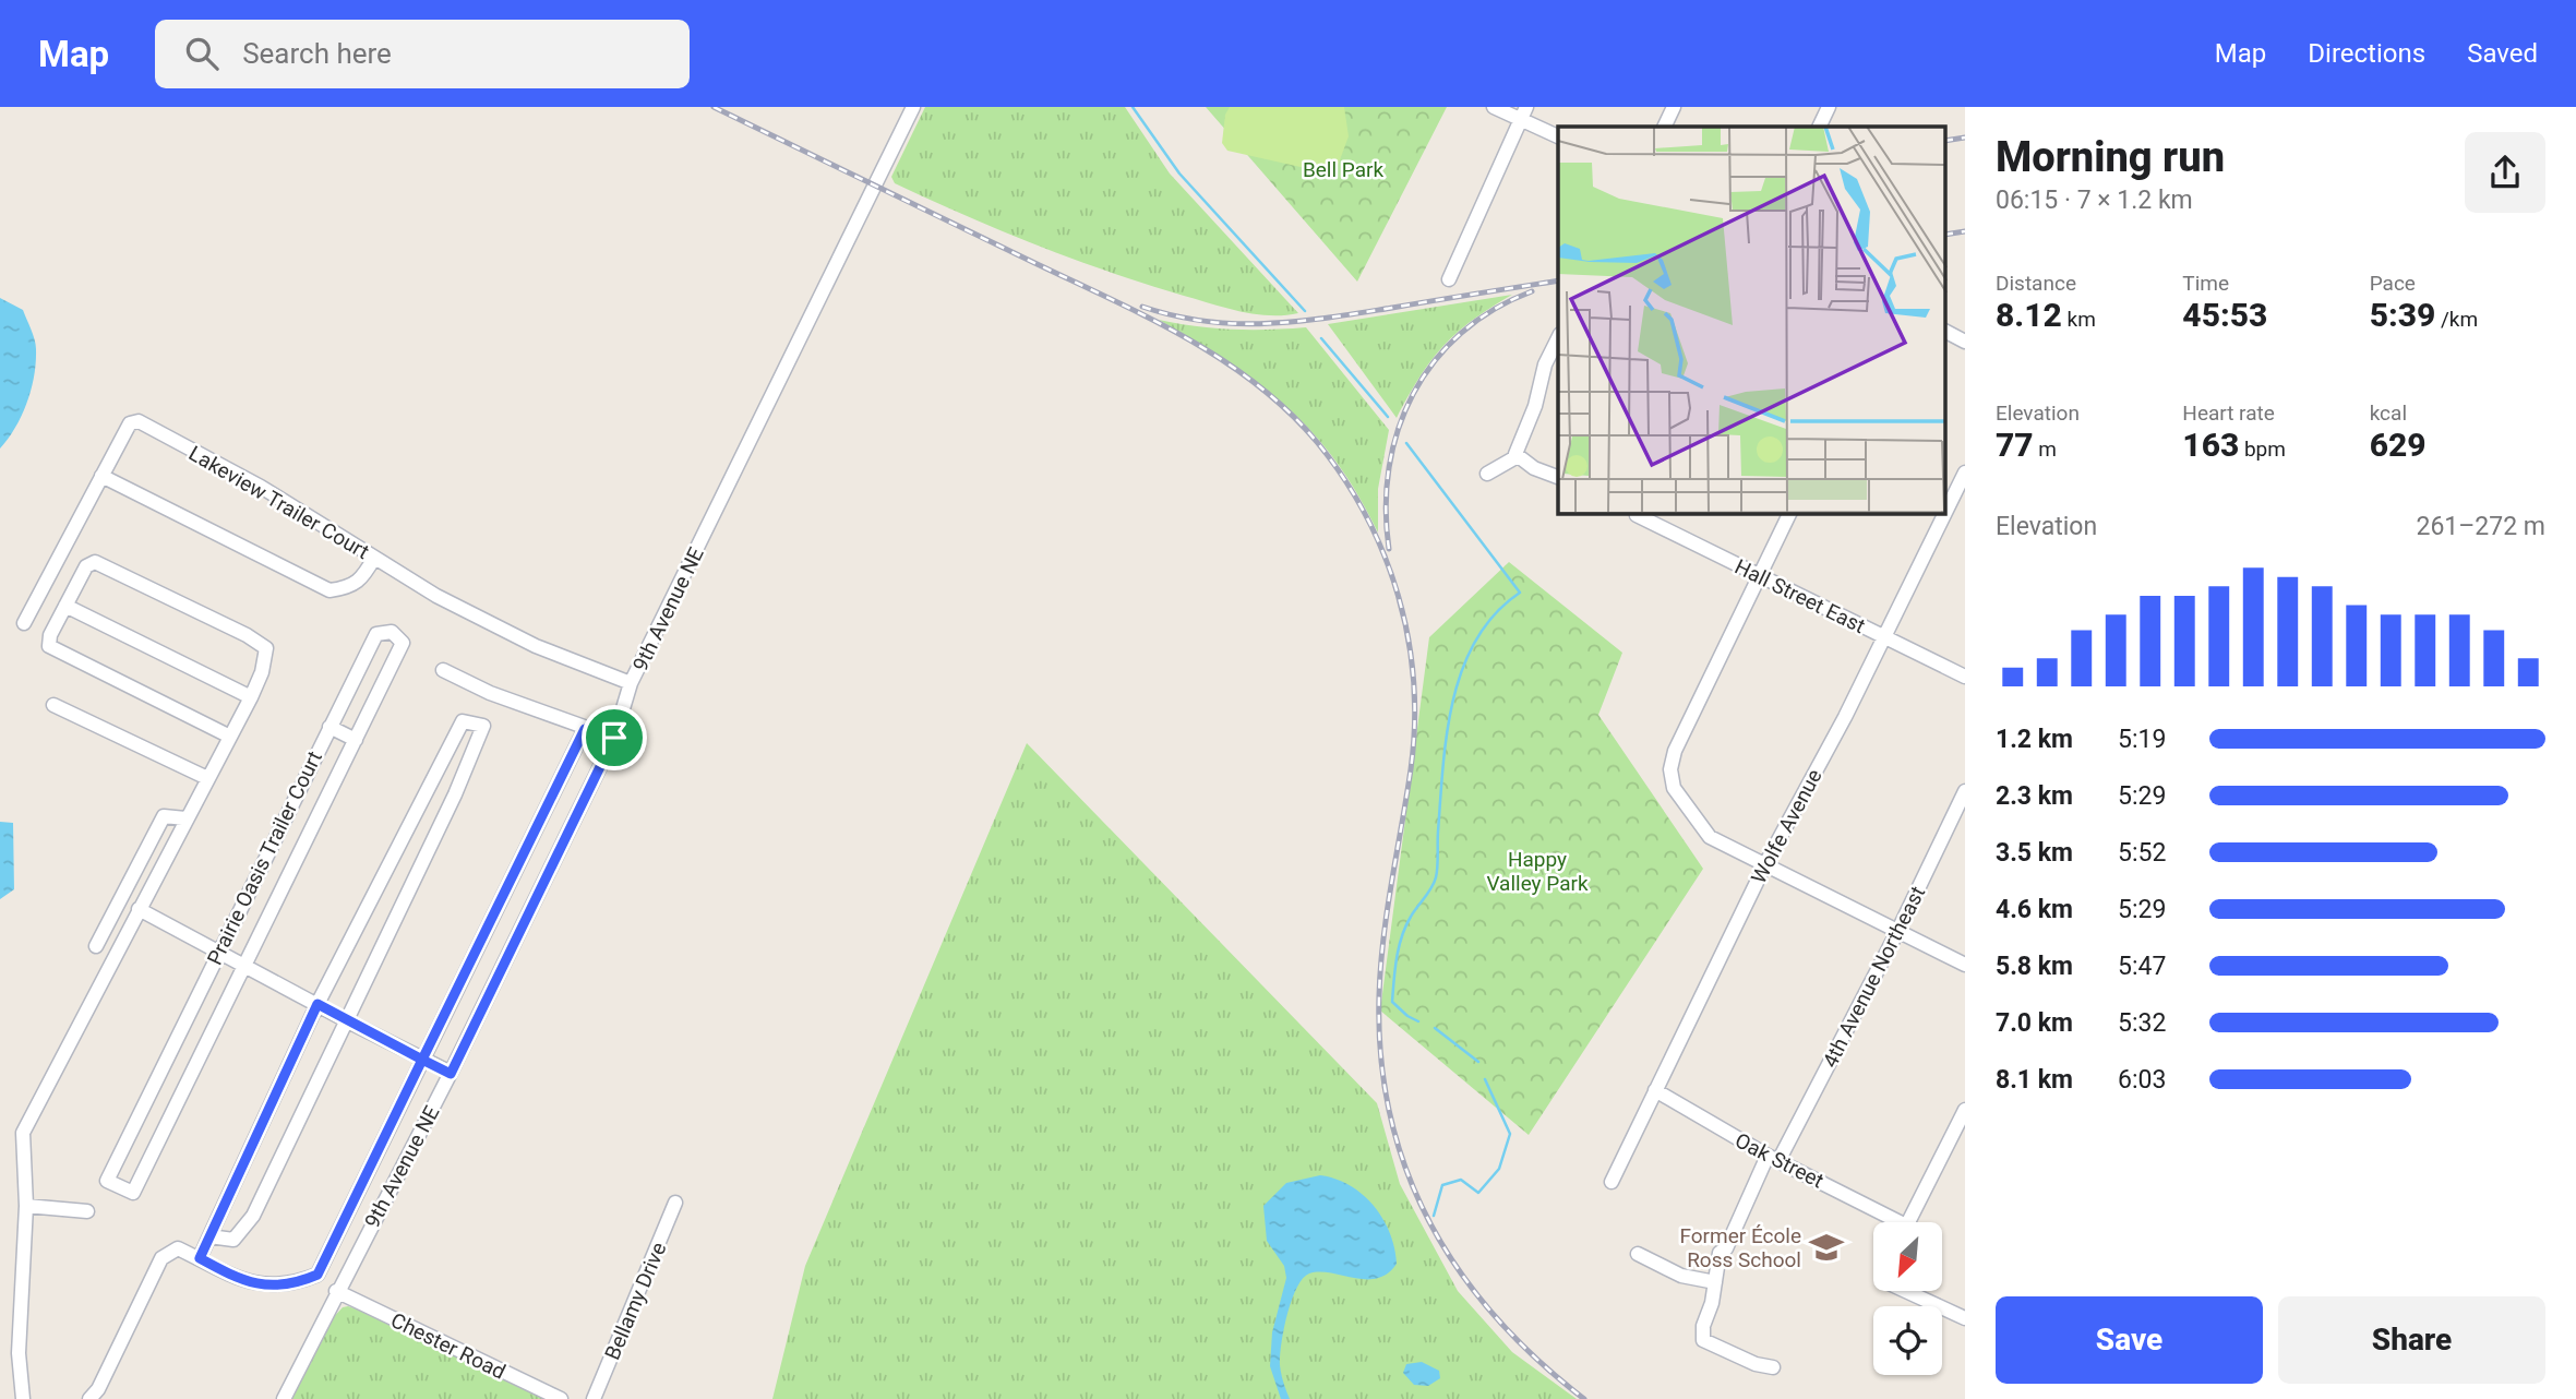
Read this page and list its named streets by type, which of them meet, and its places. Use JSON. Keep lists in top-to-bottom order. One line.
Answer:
{"streets":{"street":["Lakeview Trailer Court","Hall Street East","9th Avenue NE","Wolfe Avenue","Prairie Oasis Trailer Court","4th Avenue Northeast","Oak Street","Bellamy Drive","Chester Road"]},"crossings":[["Lakeview Trailer Court","9th Avenue NE"],["Hall Street East","Wolfe Avenue"],["9th Avenue NE","Chester Road"],["Wolfe Avenue","Oak Street"],["4th Avenue Northeast","Oak Street"]],"parks":["Bell Park","Happy Valley Park"],"places":{"school or university":["Former École Ross School"]},"north":"bottom left","page":{"header":"Map","search":"Search here","nav":["Map","Directions","Saved"],"heading":["Morning run","06:15 · 7 × 1.2 km"],"stats":[["Distance","8.12 km"],["Time","45:53"],["Pace","5:39 /km"],["Elevation","77 m"],["Heart rate","163 bpm"],["kcal","629"]],"chart":["Elevation","261–272 m"],"list":[{"name":"1.2 km","note":"5:19"},{"name":"2.3 km","note":"5:29"},{"name":"3.5 km","note":"5:52"},{"name":"4.6 km","note":"5:29"},{"name":"5.8 km","note":"5:47"},{"name":"7.0 km","note":"5:32"},{"name":"8.1 km","note":"6:03"}],"buttons":["Save","Share"]}}
